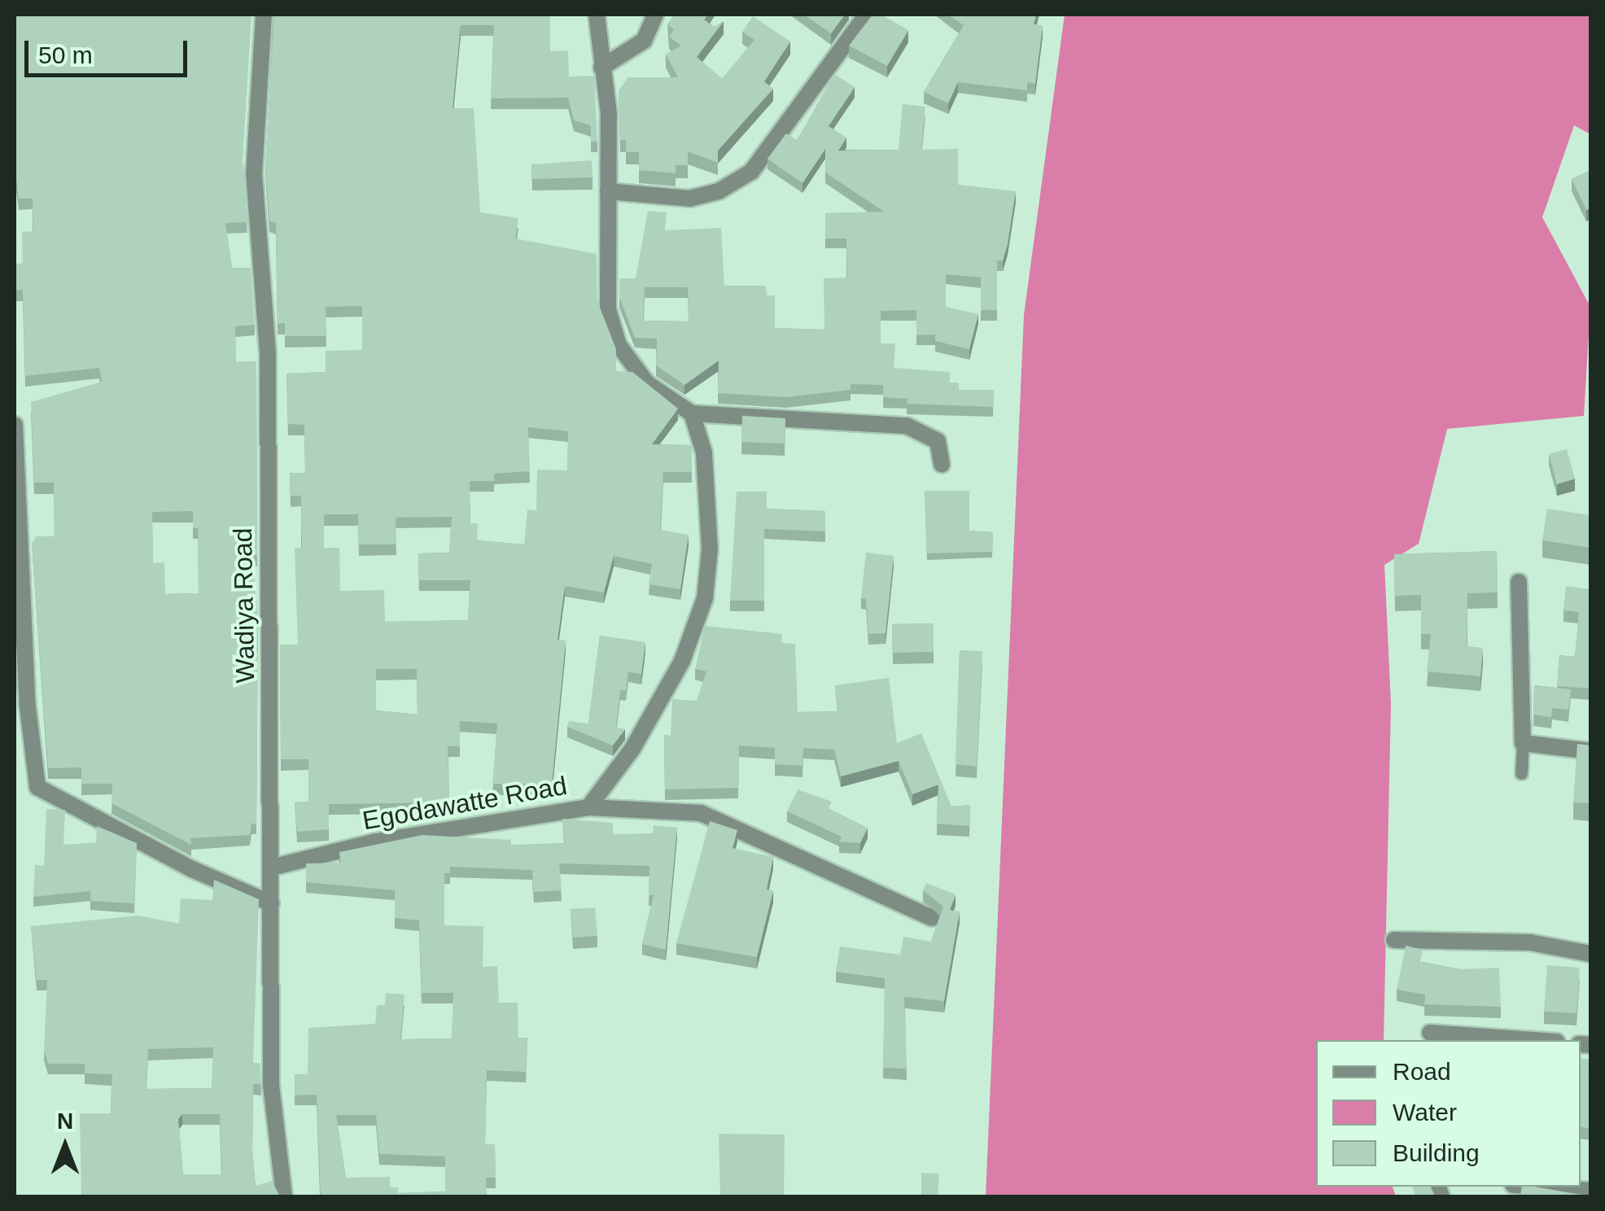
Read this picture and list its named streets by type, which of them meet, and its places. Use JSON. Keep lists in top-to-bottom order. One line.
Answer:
{"streets":{"street":["Wadiya Road","Egodawatte Road"]},"crossings":[["Wadiya Road","Egodawatte Road"]],"legend":["Road","Water","Building"],"scale_bar":"50 m","north":"top"}
